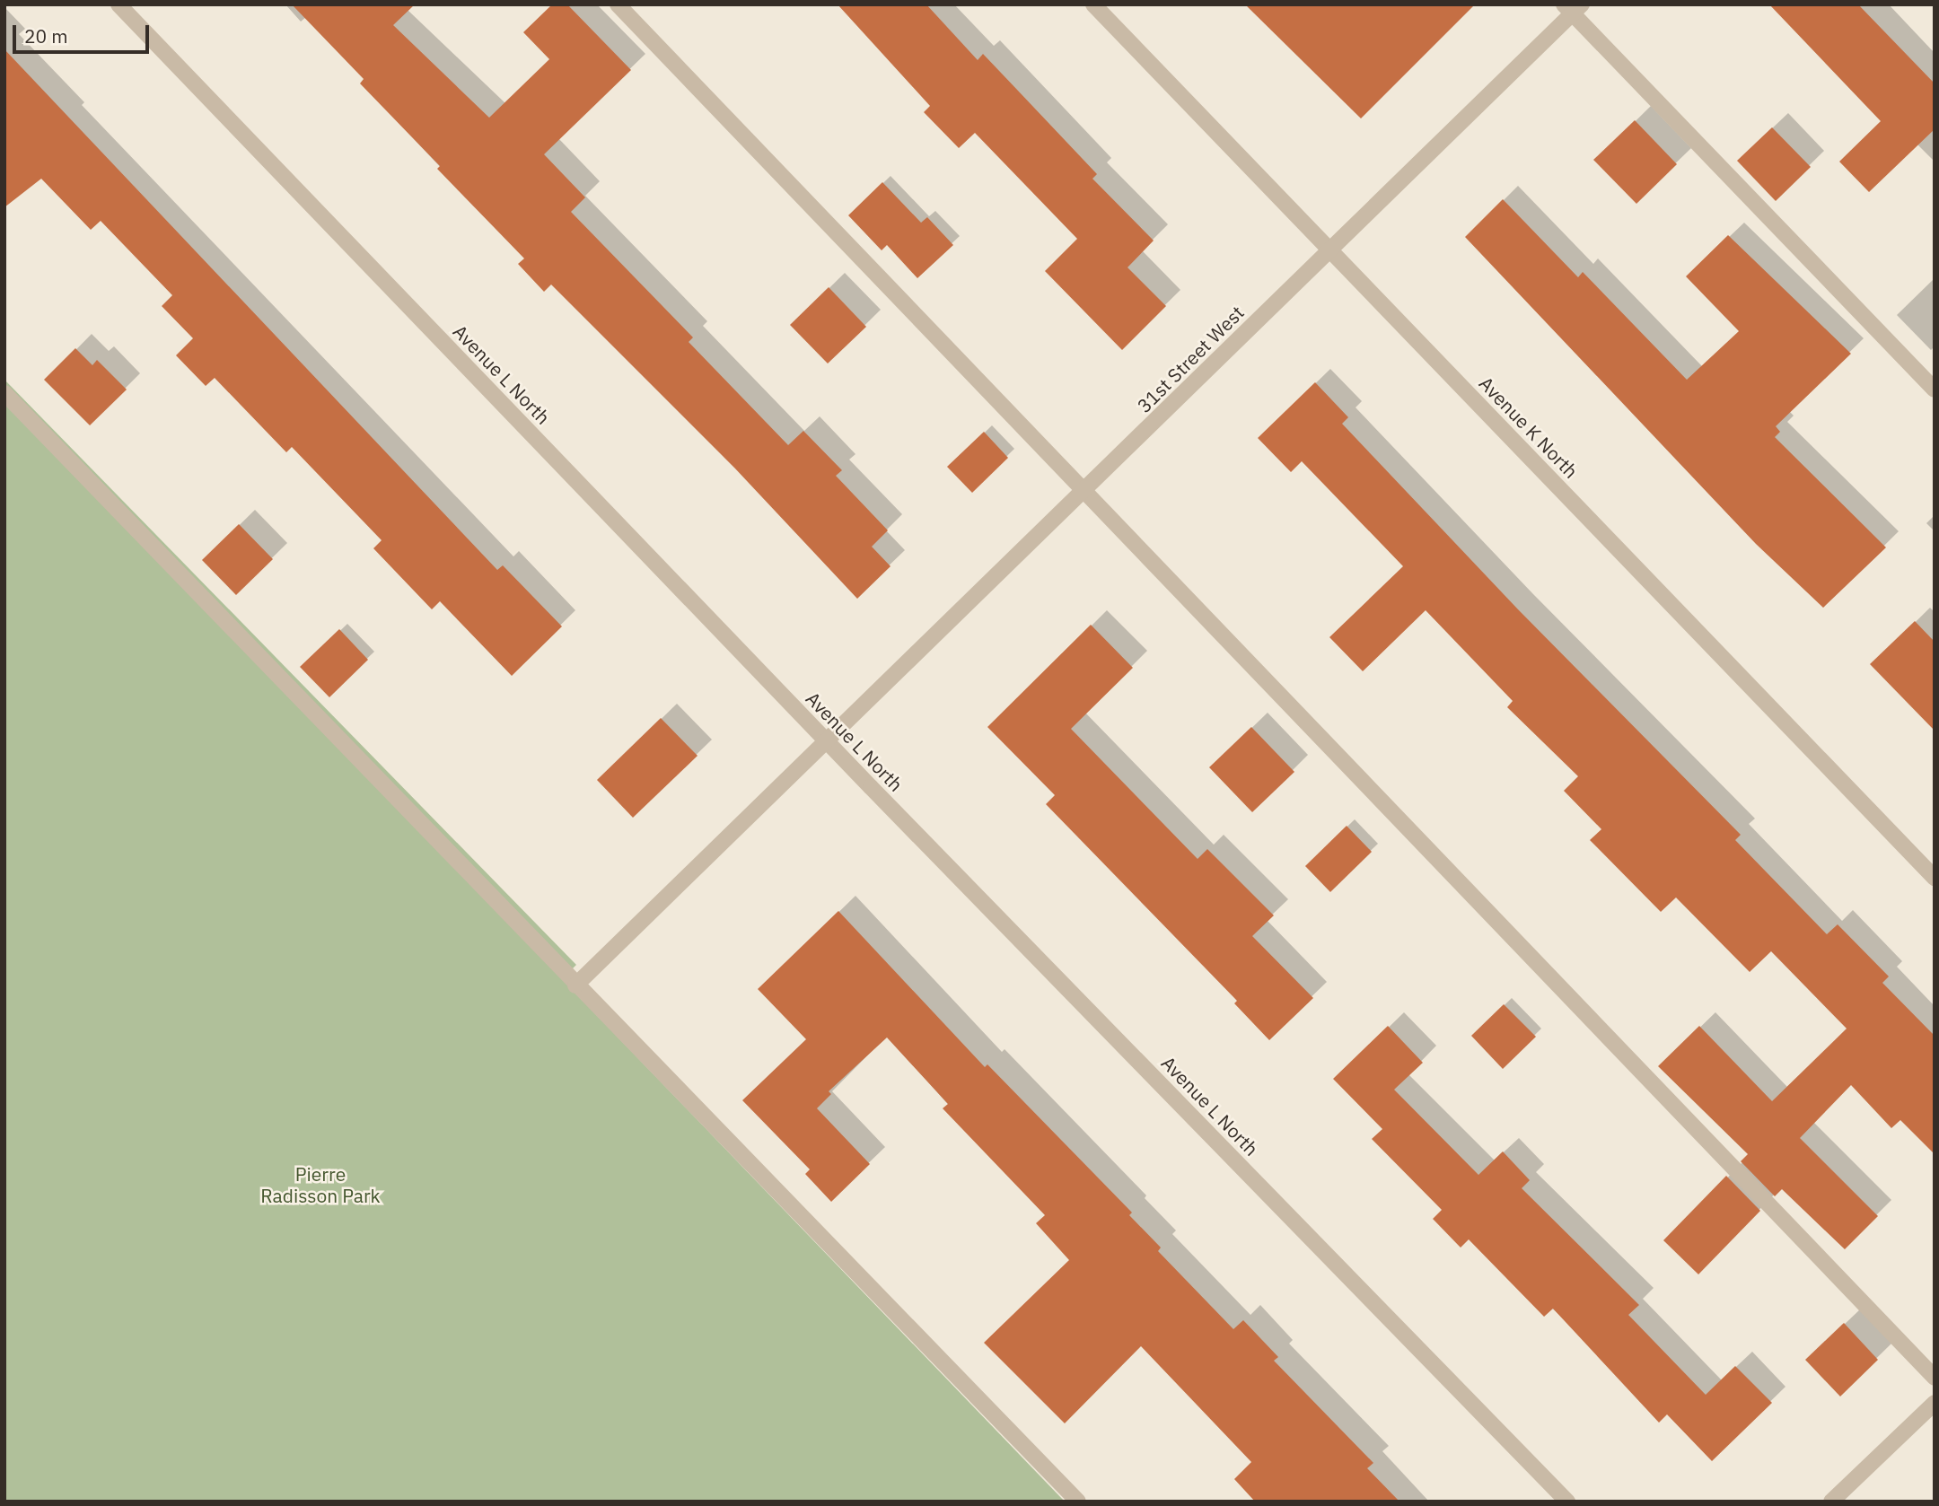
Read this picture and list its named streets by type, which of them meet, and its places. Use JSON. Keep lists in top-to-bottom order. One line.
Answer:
{"streets":{"street":["31st Street West","Avenue L North","Avenue K North"]},"crossings":[["31st Street West","Avenue L North"],["31st Street West","Avenue K North"]],"parks":["Pierre Radisson Park"],"scale_bar":"20 m"}
